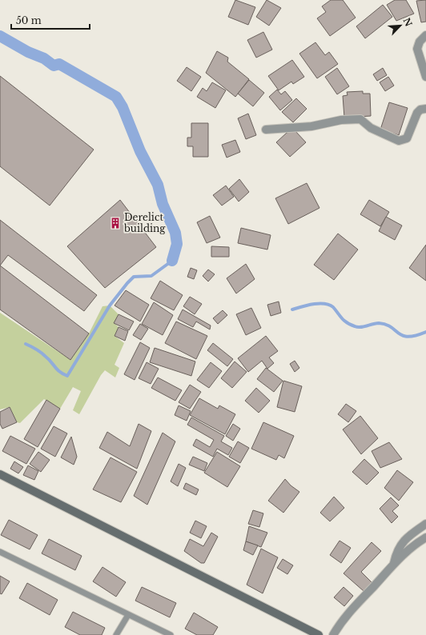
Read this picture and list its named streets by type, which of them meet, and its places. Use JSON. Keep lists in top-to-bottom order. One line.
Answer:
{"places":{"building":["Derelict building"]},"scale_bar":"50 m","north":"top right"}
